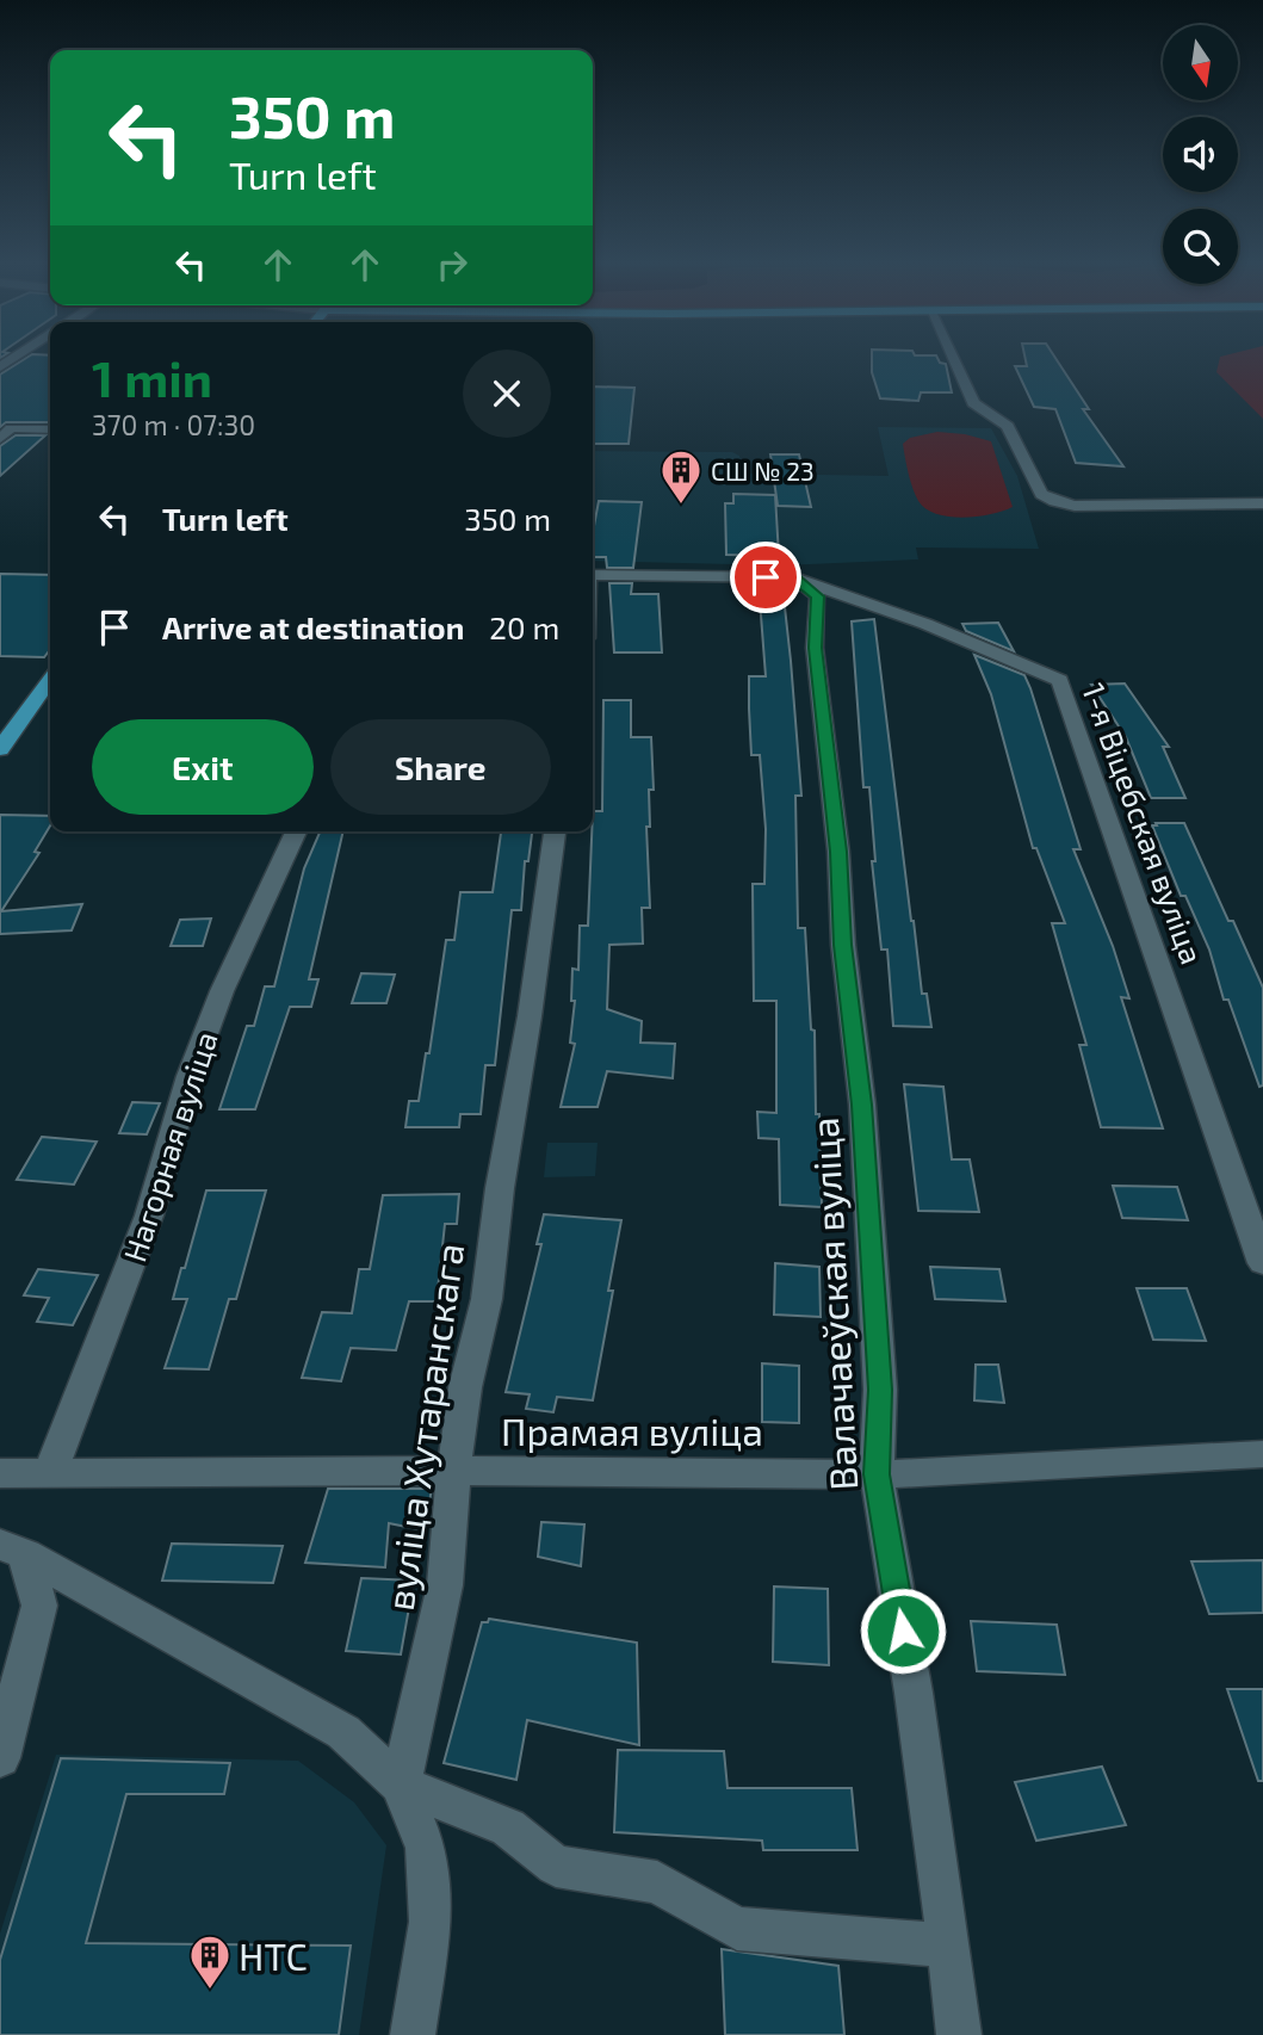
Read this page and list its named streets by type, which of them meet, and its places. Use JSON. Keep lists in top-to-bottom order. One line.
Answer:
{"streets":{"street":["1-я Віцебская вуліца","Нагорная вуліца","Валачаеўская вуліца","вуліца Хутаранскага","Прамая вуліца"]},"crossings":[["1-я Віцебская вуліца","Валачаеўская вуліца"],["Нагорная вуліца","Прамая вуліца"],["Валачаеўская вуліца","Прамая вуліца"],["вуліца Хутаранскага","Прамая вуліца"]],"places":{"building":["СШ № 23","НТС"]},"north":"bottom","page":{"turn":["350 m","Turn left"],"heading":["1 min","370 m · 07:30"],"list":[{"name":"Turn left","value":"350 m"},{"name":"Arrive at destination","value":"20 m"}],"buttons":["Exit","Share"]}}
